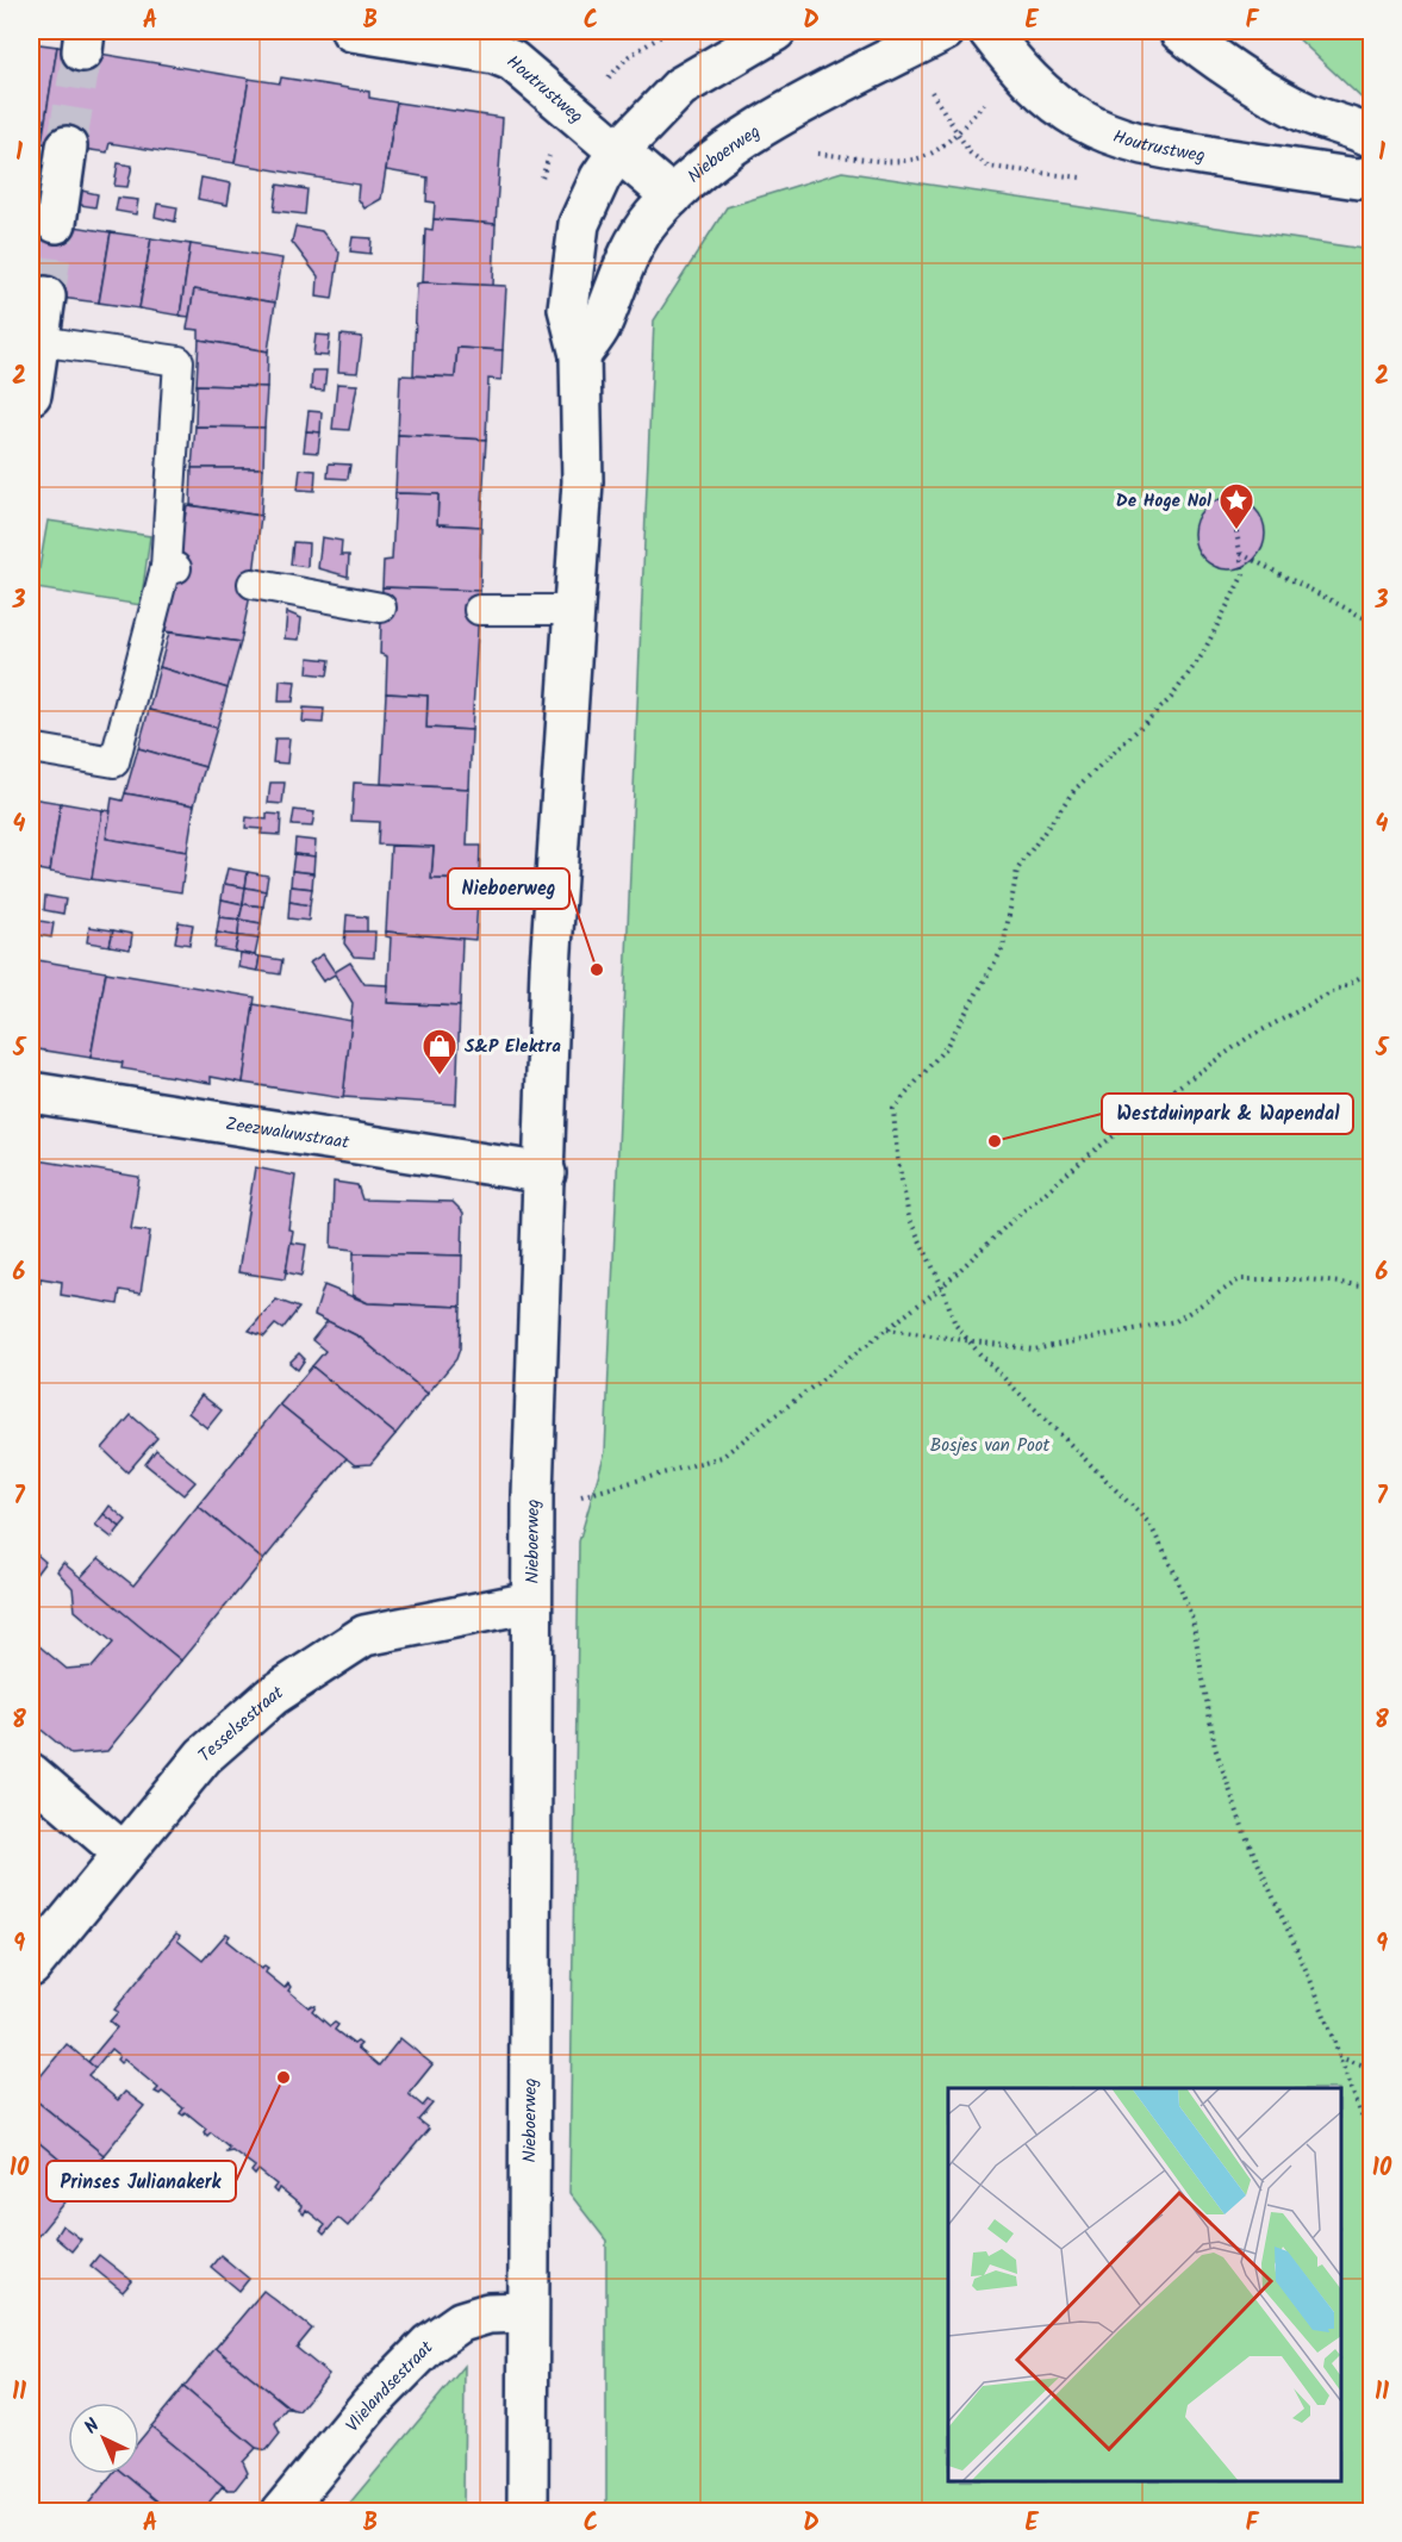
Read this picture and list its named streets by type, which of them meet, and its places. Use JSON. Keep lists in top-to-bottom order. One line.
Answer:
{"streets":{"street":["Houtrustweg","Nieboerweg","Zeezwaluwstraat","Tesselsestraat","Vlielandsestraat"]},"crossings":[["Houtrustweg","Nieboerweg"],["Nieboerweg","Zeezwaluwstraat"],["Nieboerweg","Tesselsestraat"],["Nieboerweg","Vlielandsestraat"]],"parks":["Bosjes van Poot"],"places":{"place":["De Hoge Nol"],"other":["Nieboerweg","Westduinpark & Wapendal","Prinses Julianakerk"],"shop":["S&P Elektra"]},"north":"top left","grid":{"columns":["A","B","C","D","E","F"],"rows":["1","2","3","4","5","6","7","8","9","10","11"]}}
